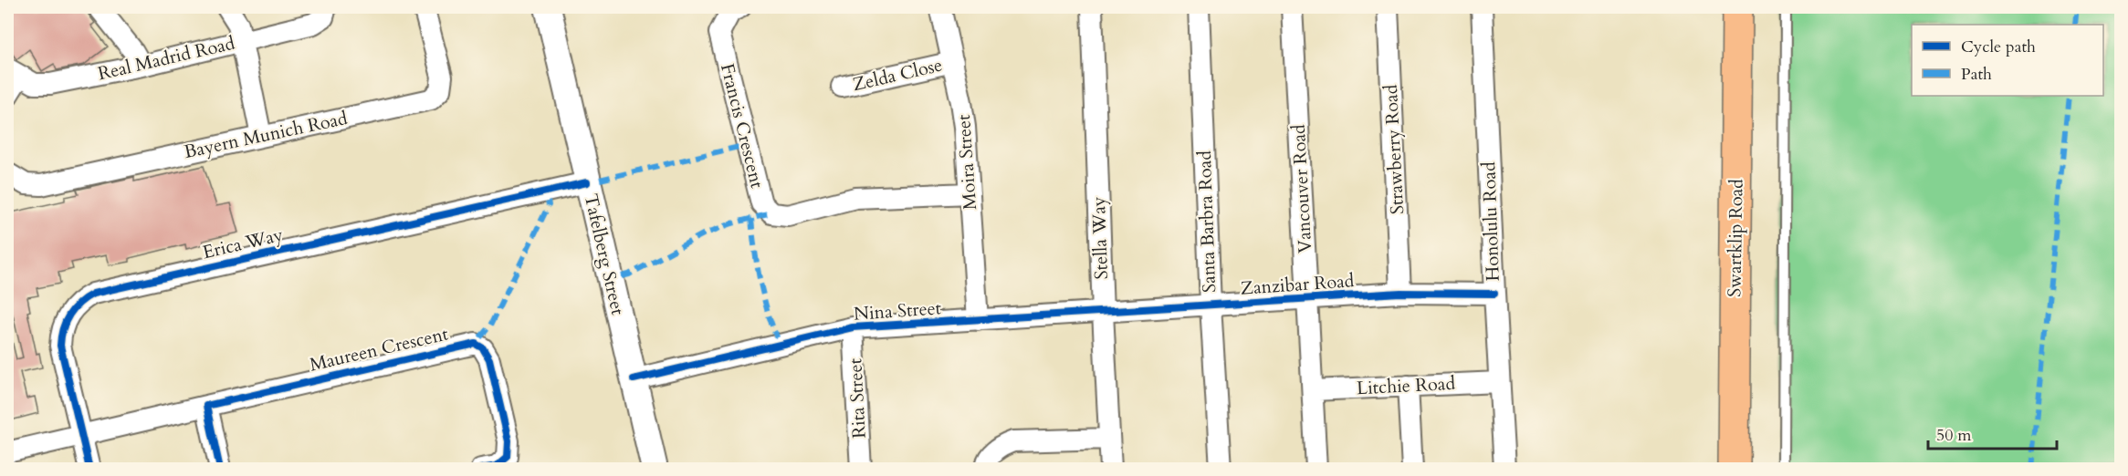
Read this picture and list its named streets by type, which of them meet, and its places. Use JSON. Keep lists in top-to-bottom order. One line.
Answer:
{"streets":{"main road":["Swartklip Road"],"street":["Real Madrid Road","Zelda Close","Francis Crescent","Bayern Munich Road","Strawberry Road","Moira Street","Vancouver Road","Santa Barbra Road","Honolulu Road","Stella Way","Erica Way","Tafelberg Street","Zanzibar Road","Nina Street","Maureen Crescent","Litchie Road","Rita Street"]},"crossings":[["Zelda Close","Moira Street"],["Francis Crescent","Moira Street"],["Strawberry Road","Zanzibar Road"],["Moira Street","Nina Street"],["Vancouver Road","Zanzibar Road"],["Vancouver Road","Litchie Road"],["Santa Barbra Road","Zanzibar Road"],["Honolulu Road","Zanzibar Road"],["Honolulu Road","Litchie Road"],["Stella Way","Zanzibar Road"],["Stella Way","Nina Street"],["Erica Way","Tafelberg Street"],["Erica Way","Maureen Crescent"],["Tafelberg Street","Nina Street"],["Zanzibar Road","Nina Street"],["Nina Street","Rita Street"]],"legend":["Cycle path","Path"],"scale_bar":"50 m"}
